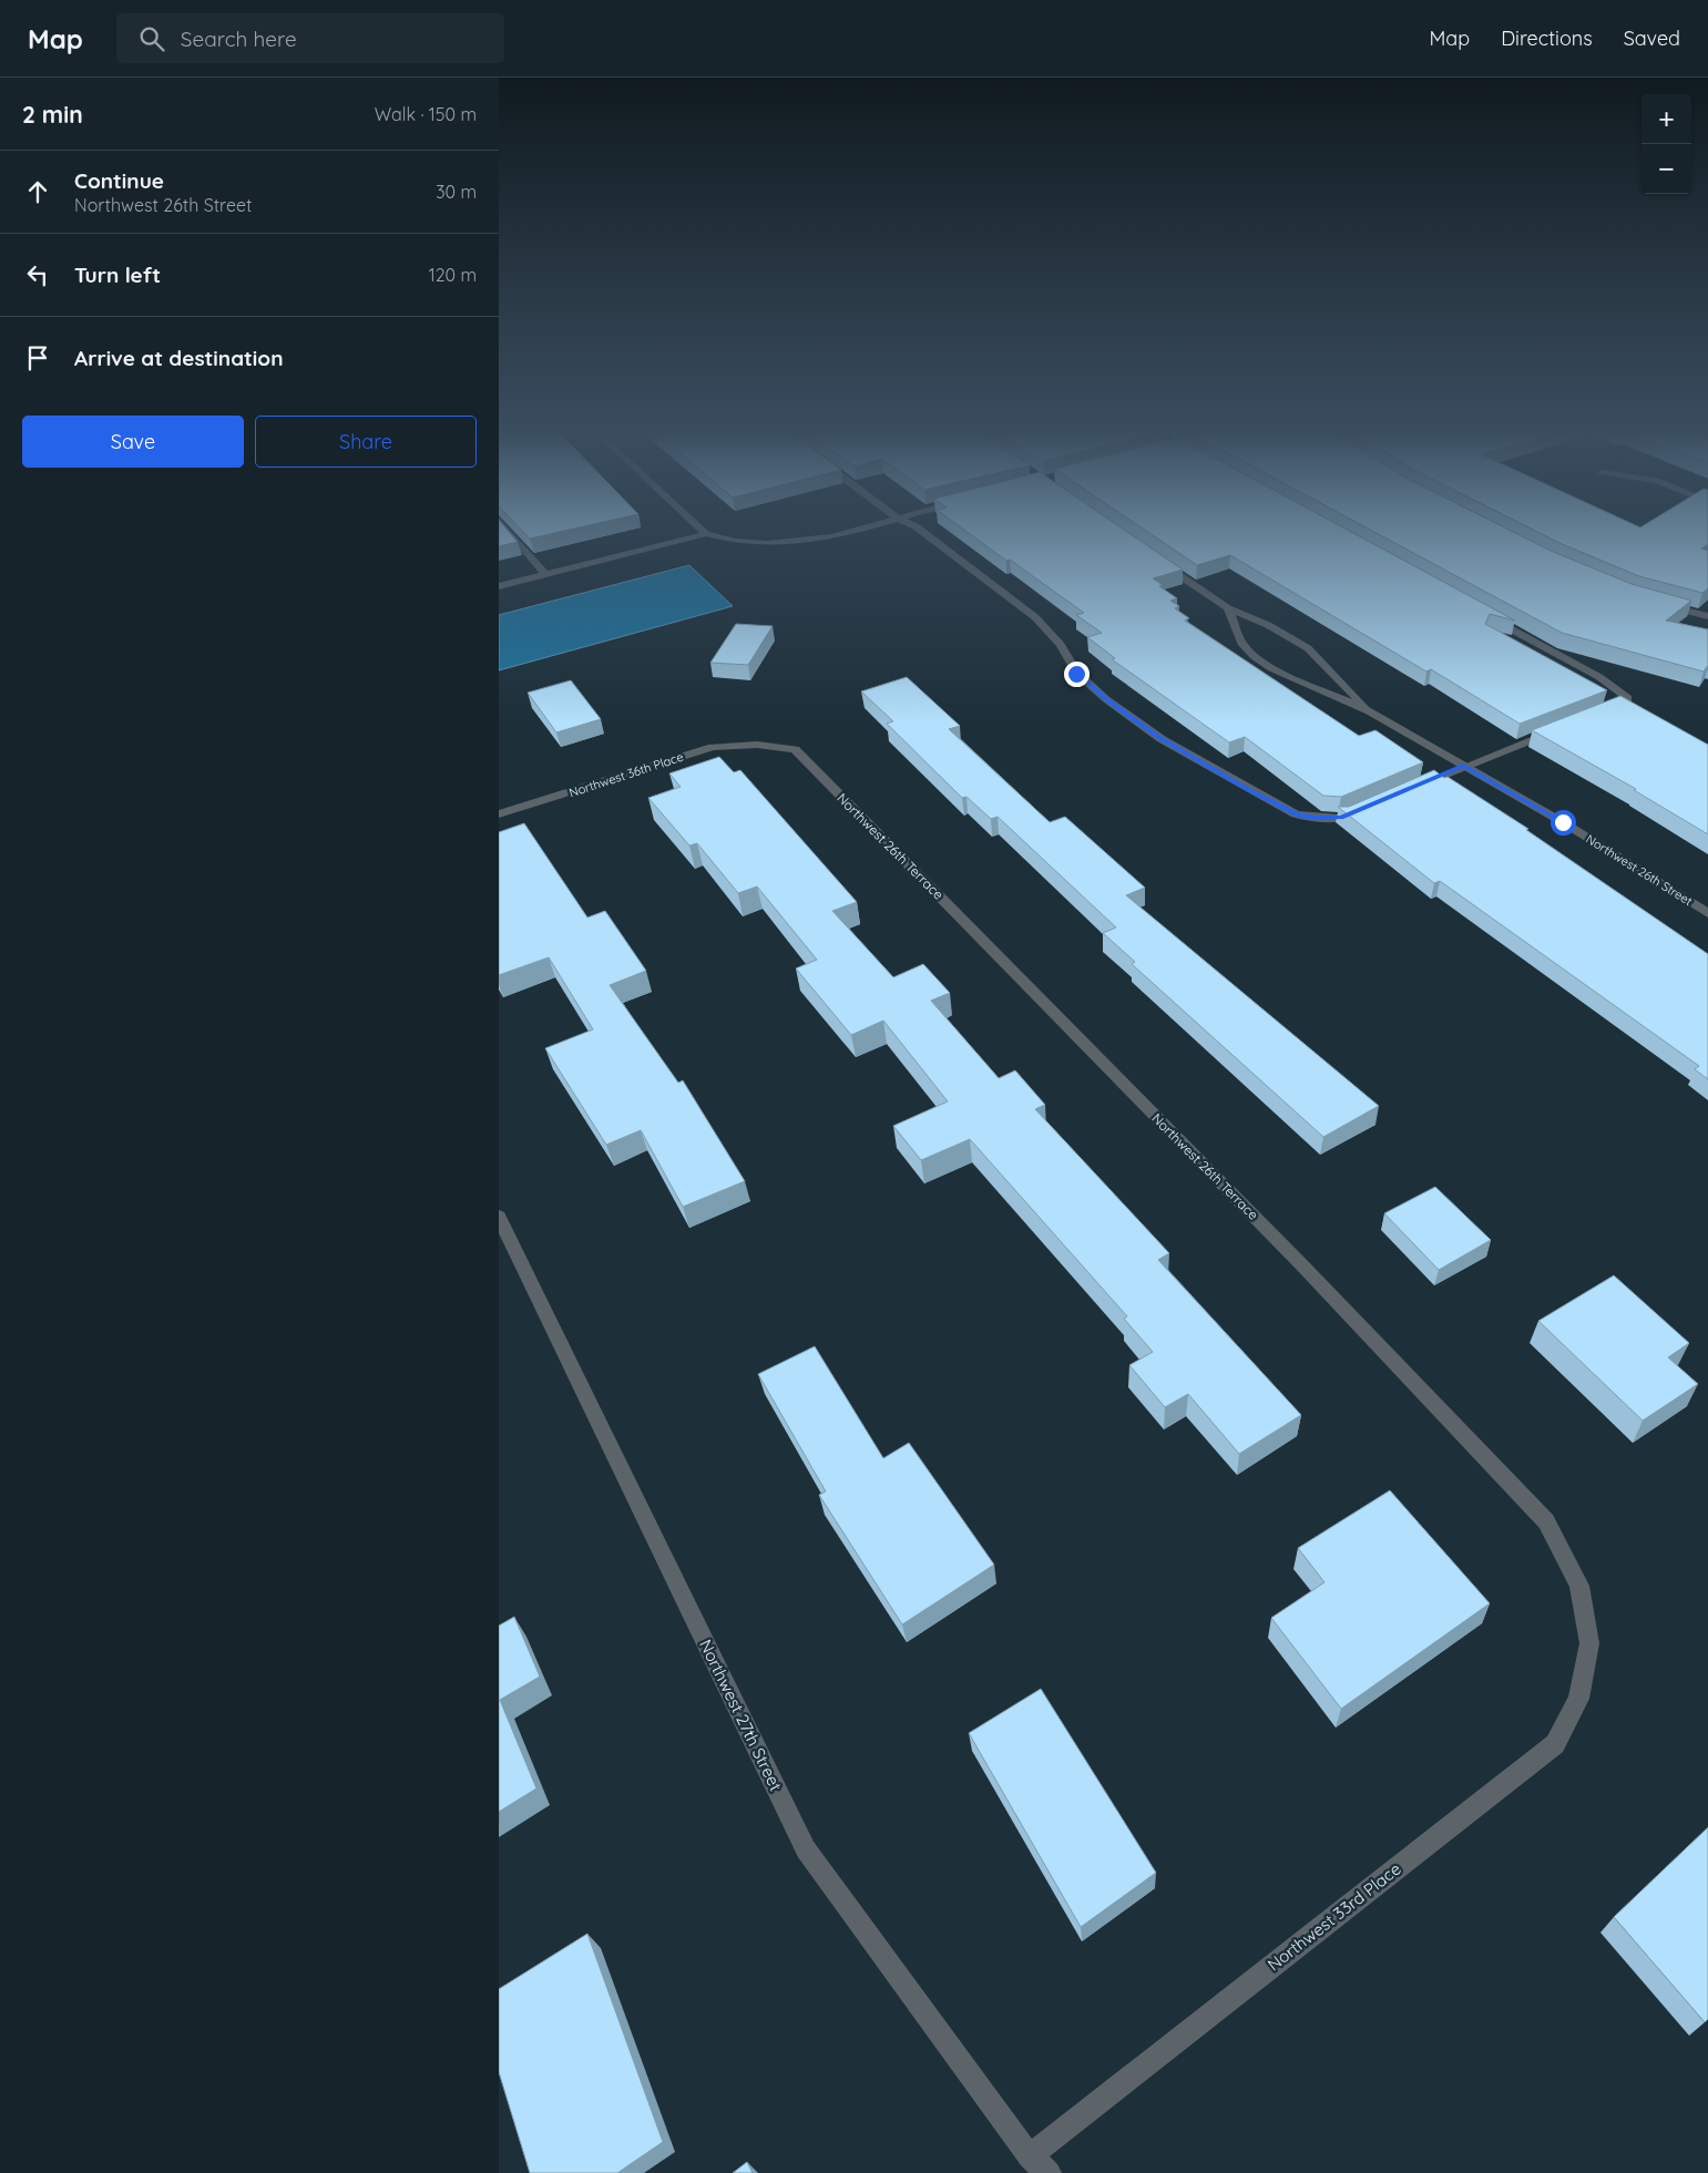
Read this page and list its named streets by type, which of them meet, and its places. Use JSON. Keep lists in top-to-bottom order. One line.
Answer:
{"streets":{"street":["Northwest 36th Place","Northwest 26th Terrace","Northwest 26th Street","Northwest 27th Street","Northwest 33rd Place"]},"crossings":[["Northwest 36th Place","Northwest 26th Terrace"],["Northwest 26th Terrace","Northwest 33rd Place"],["Northwest 27th Street","Northwest 33rd Place"]],"page":{"header":"Map","search":"Search here","nav":["Map","Directions","Saved"],"heading":["2 min","Walk · 150 m"],"map_buttons":["+","−"],"list":[["Continue","Northwest 26th Street","30 m"],["Turn left","120 m"],"Arrive at destination"],"buttons":["Save","Share"]}}
